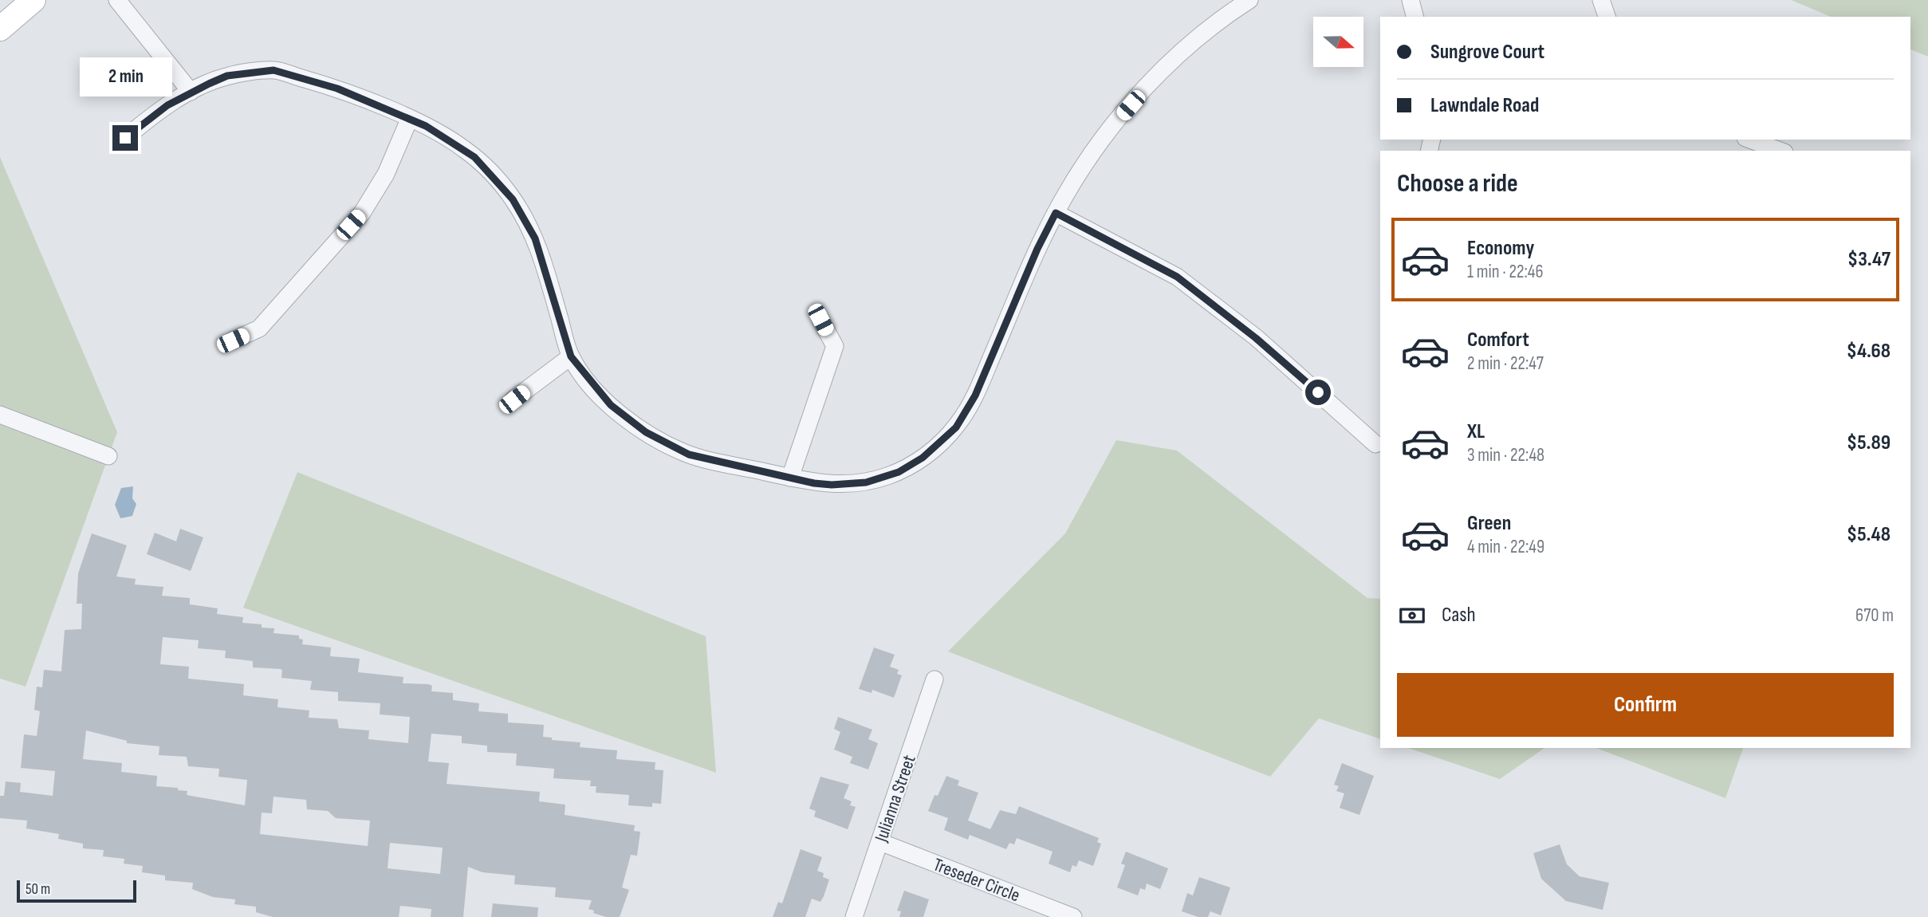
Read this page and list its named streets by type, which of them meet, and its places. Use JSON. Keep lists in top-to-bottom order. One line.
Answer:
{"streets":{"street":["Julianna Street","Treseder Circle"]},"crossings":[["Julianna Street","Treseder Circle"]],"scale_bar":"50 m","north":"right","page":{"banner":["Sungrove Court","Lawndale Road"],"bubble":"2 min","heading":"Choose a ride","list":[{"name":"Economy","note":"1 min · 22:46","value":"$3.47"},{"name":"Comfort","note":"2 min · 22:47","value":"$4.68"},{"name":"XL","note":"3 min · 22:48","value":"$5.89"},{"name":"Green","note":"4 min · 22:49","value":"$5.48"}],"pay":["Cash","670 m"],"buttons":"Confirm","scale":"50 m"}}
